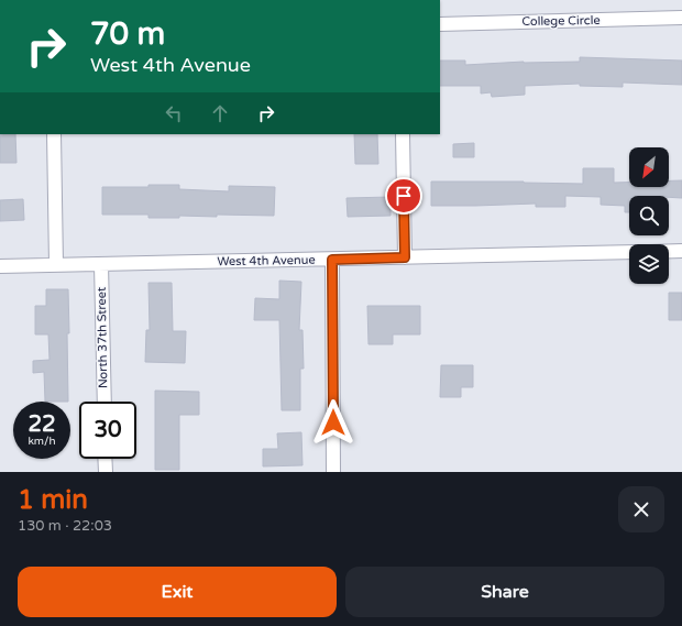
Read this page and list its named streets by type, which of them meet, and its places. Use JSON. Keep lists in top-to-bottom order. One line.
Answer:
{"streets":{"street":["College Circle","West 4th Avenue","North 37th Street"]},"crossings":[["West 4th Avenue","North 37th Street"]],"north":"bottom left","page":{"turn":["70 m","West 4th Avenue"],"speed":"22 km/h","limit":"30","heading":["1 min","130 m · 22:03"],"buttons":["Exit","Share"]}}
